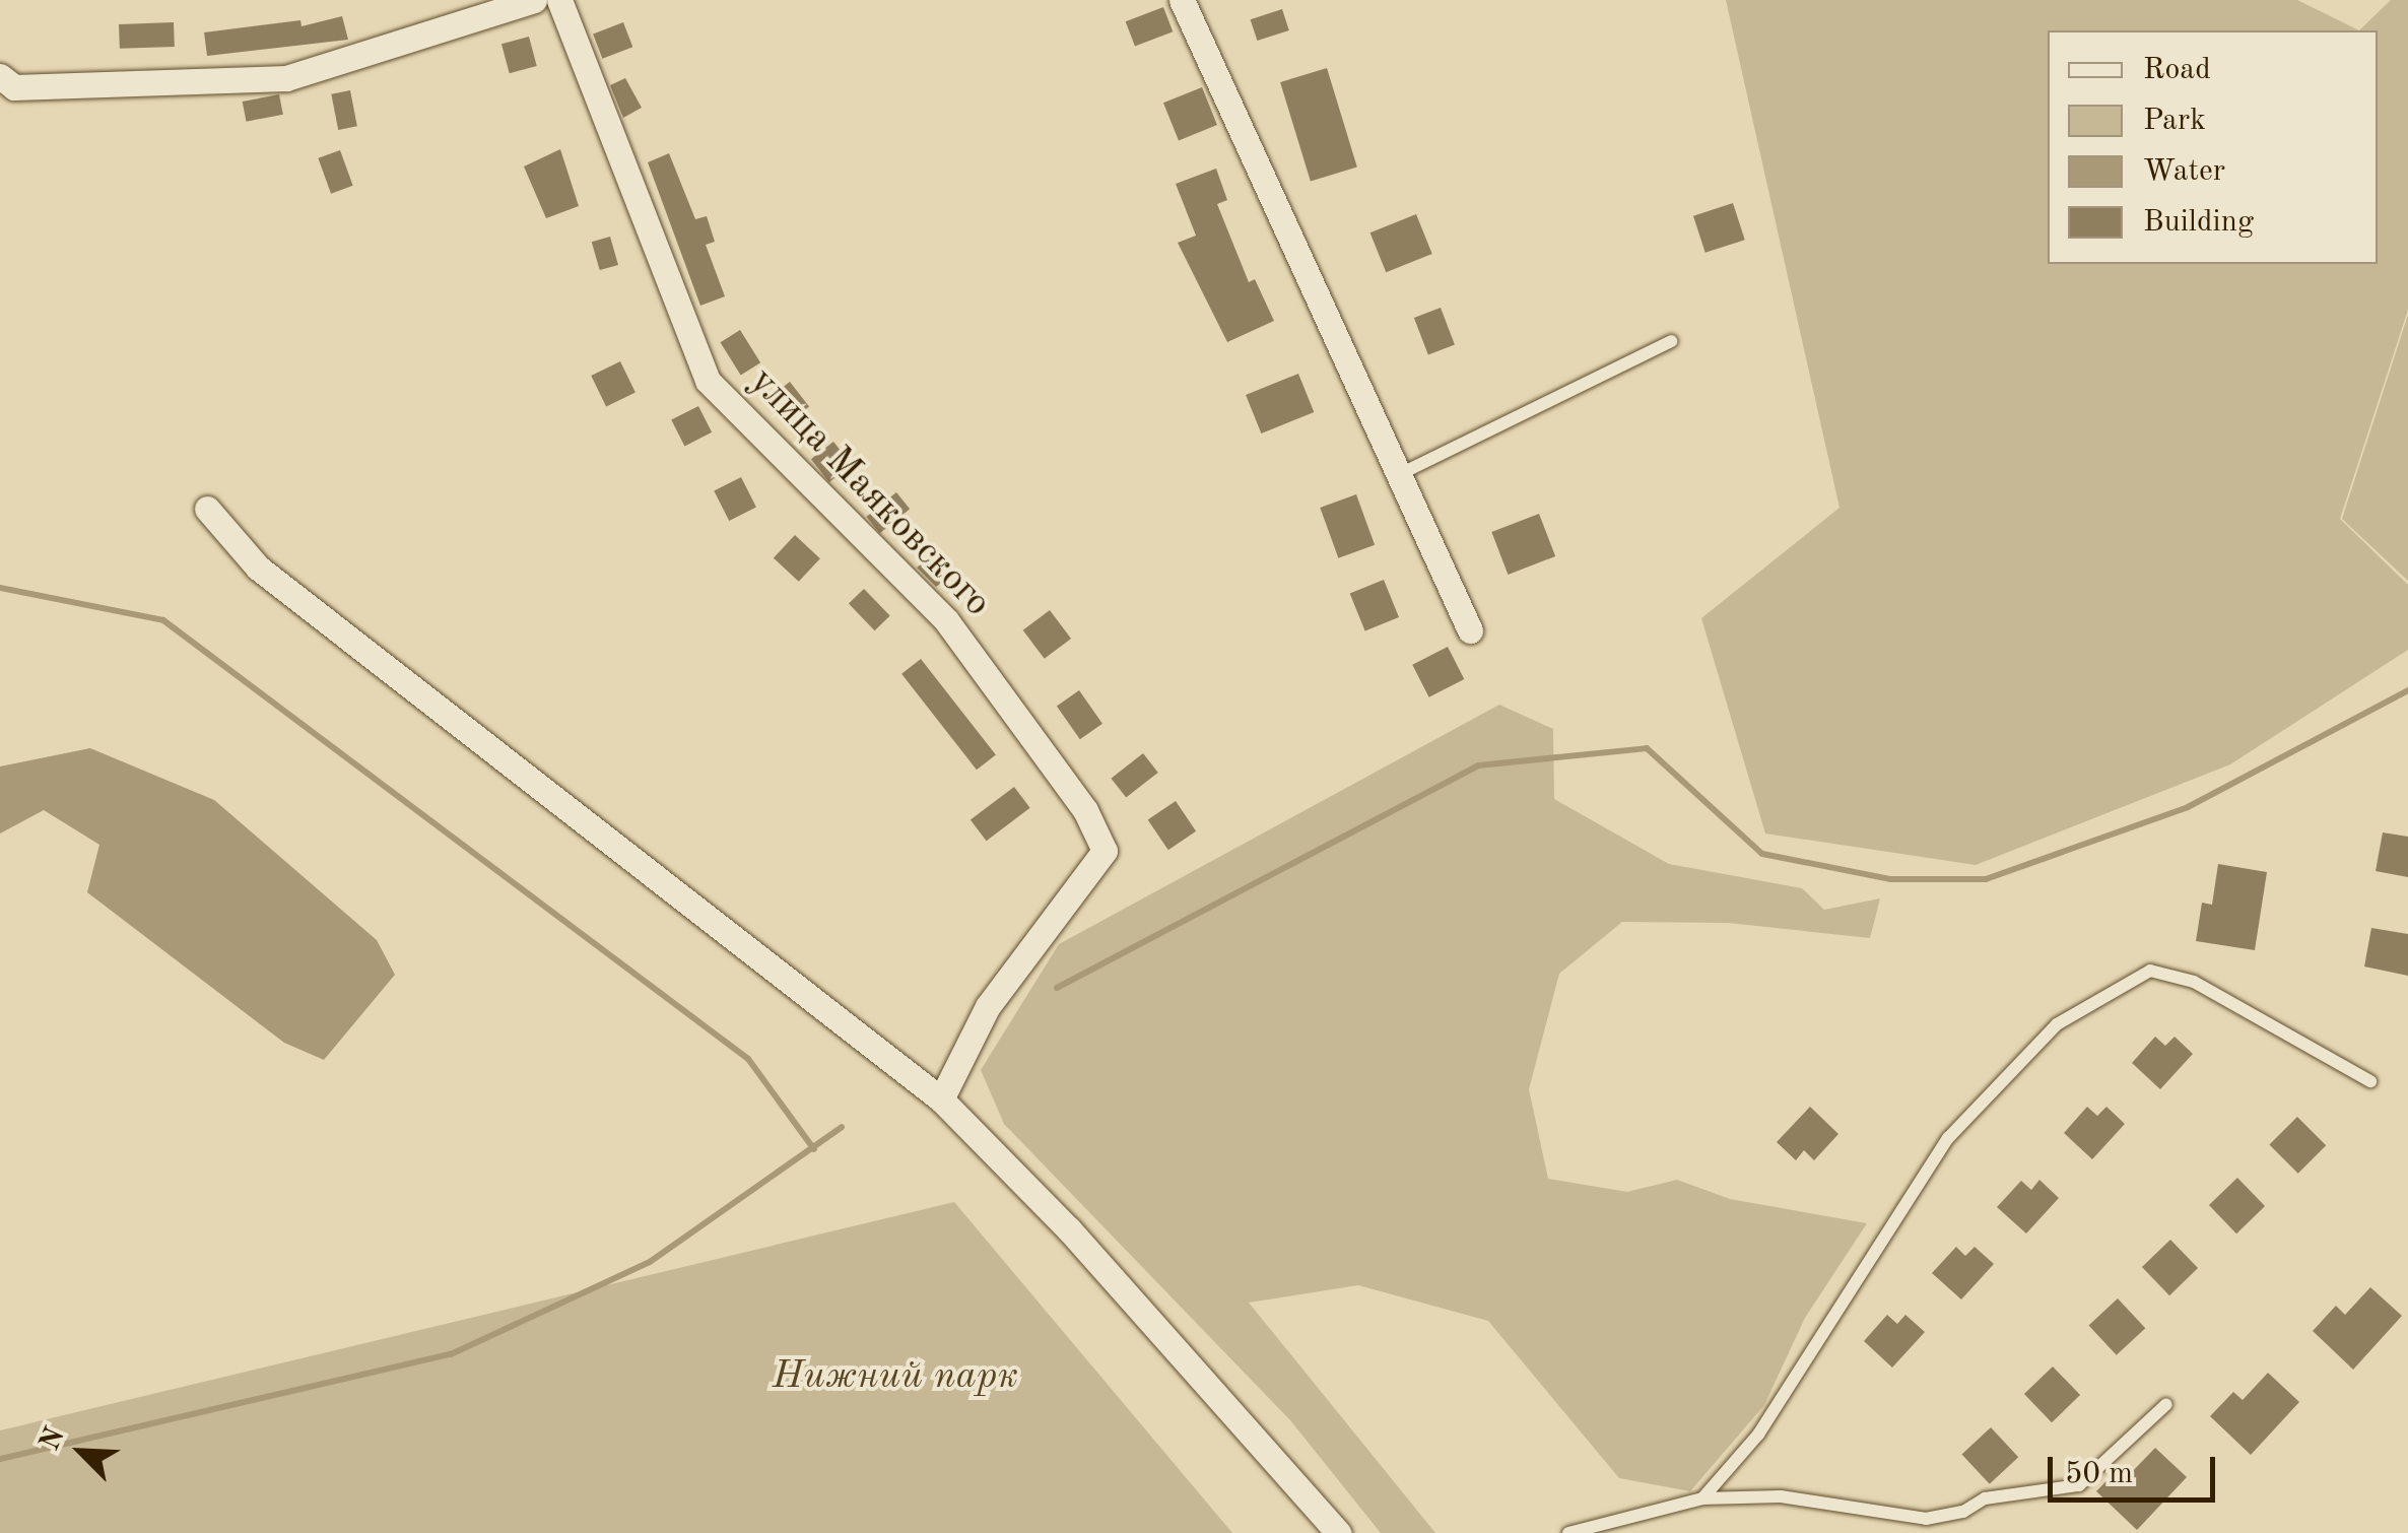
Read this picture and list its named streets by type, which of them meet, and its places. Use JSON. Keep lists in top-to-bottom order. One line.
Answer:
{"streets":{"street":["улица Маяковского"]},"parks":["Нижний парк"],"legend":["Road","Park","Water","Building"],"scale_bar":"50 m","north":"top left"}
